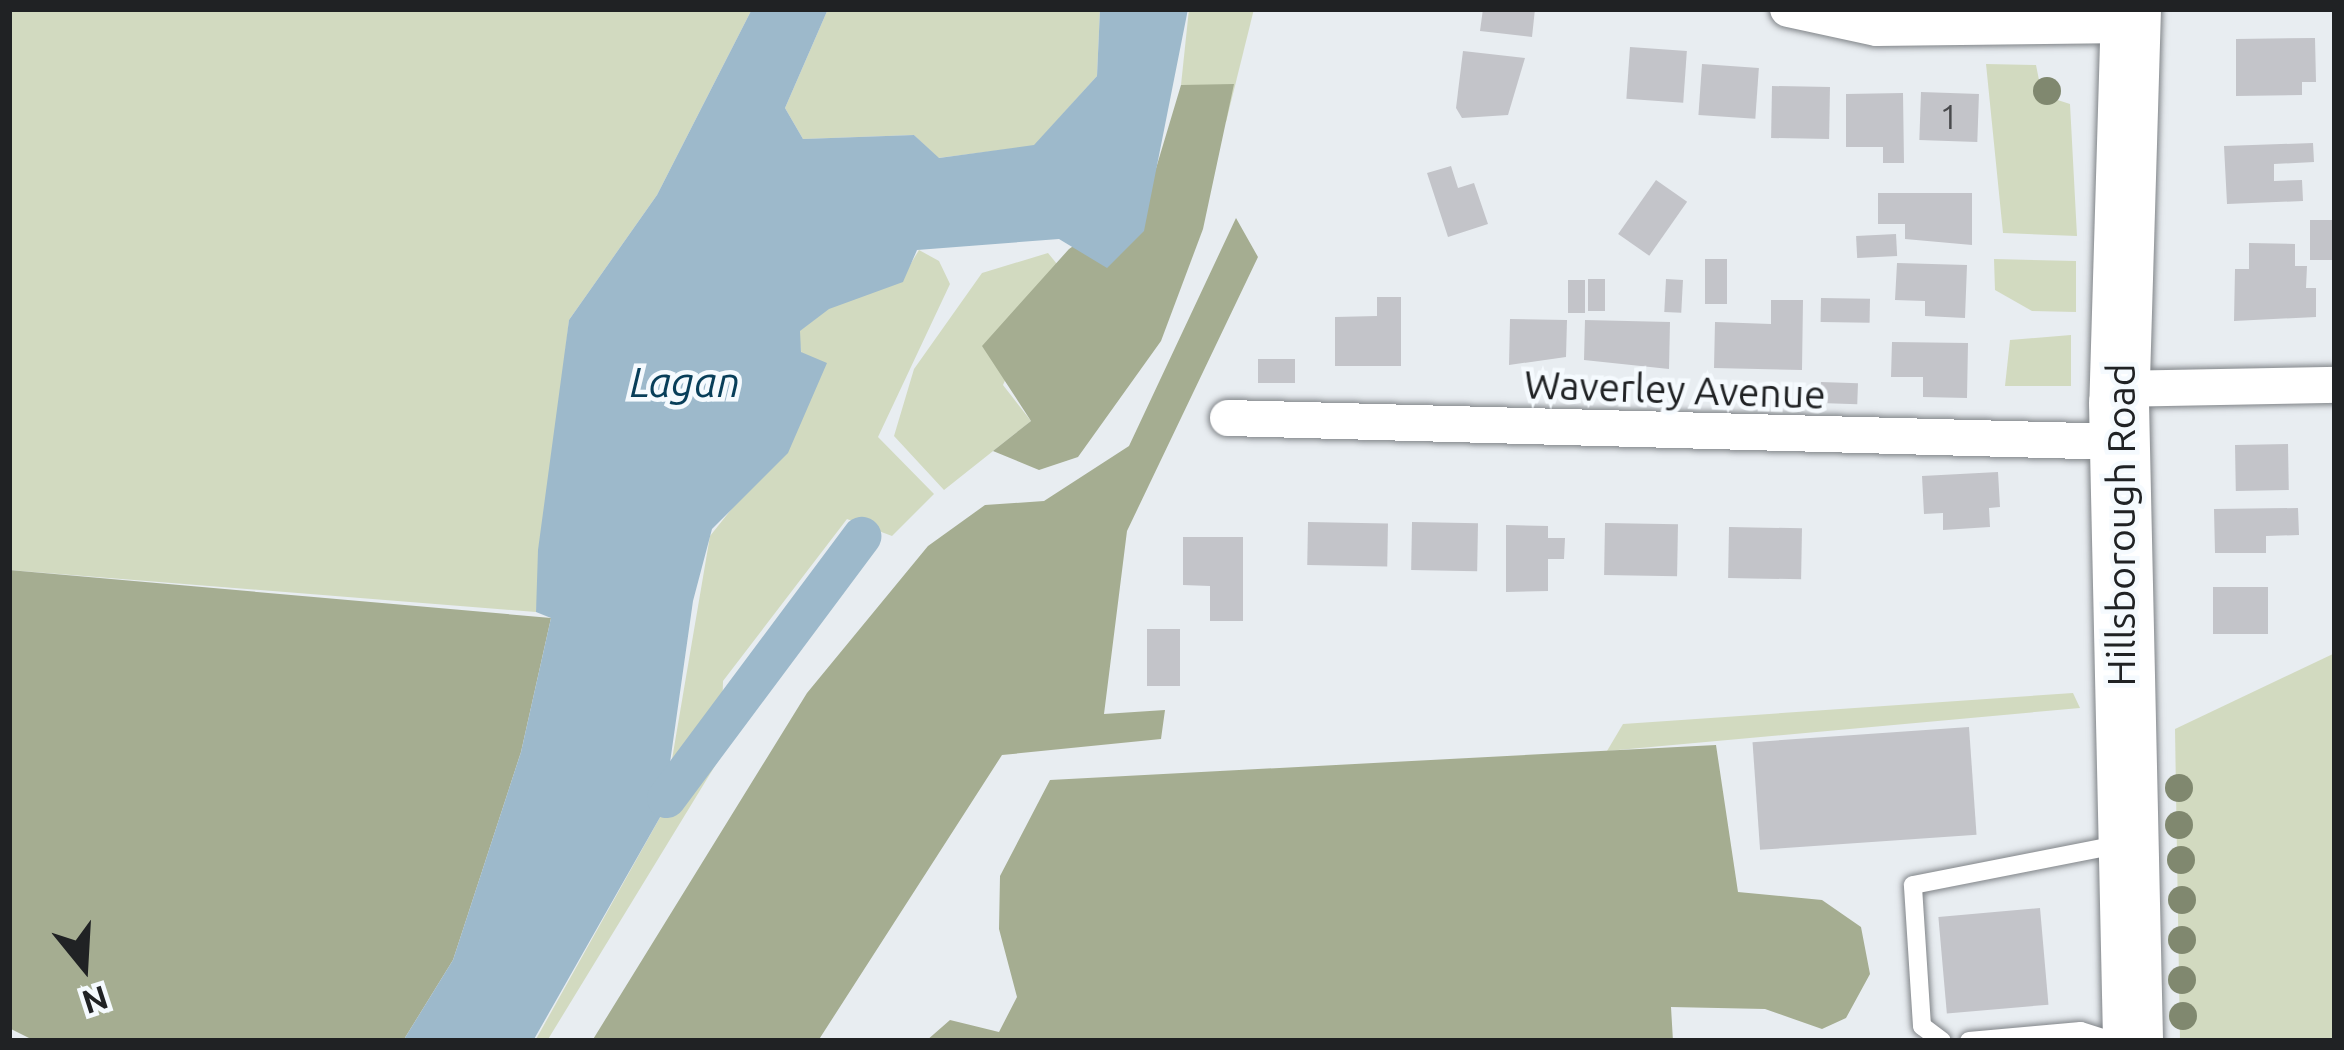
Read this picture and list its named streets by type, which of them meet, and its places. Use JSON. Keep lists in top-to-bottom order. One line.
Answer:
{"streets":{"highway":["Hillsborough Road"],"street":["Waverley Avenue"]},"crossings":[["Waverley Avenue","Hillsborough Road"]],"water":["Lagan"],"house_numbers":["1"],"north":"bottom"}
